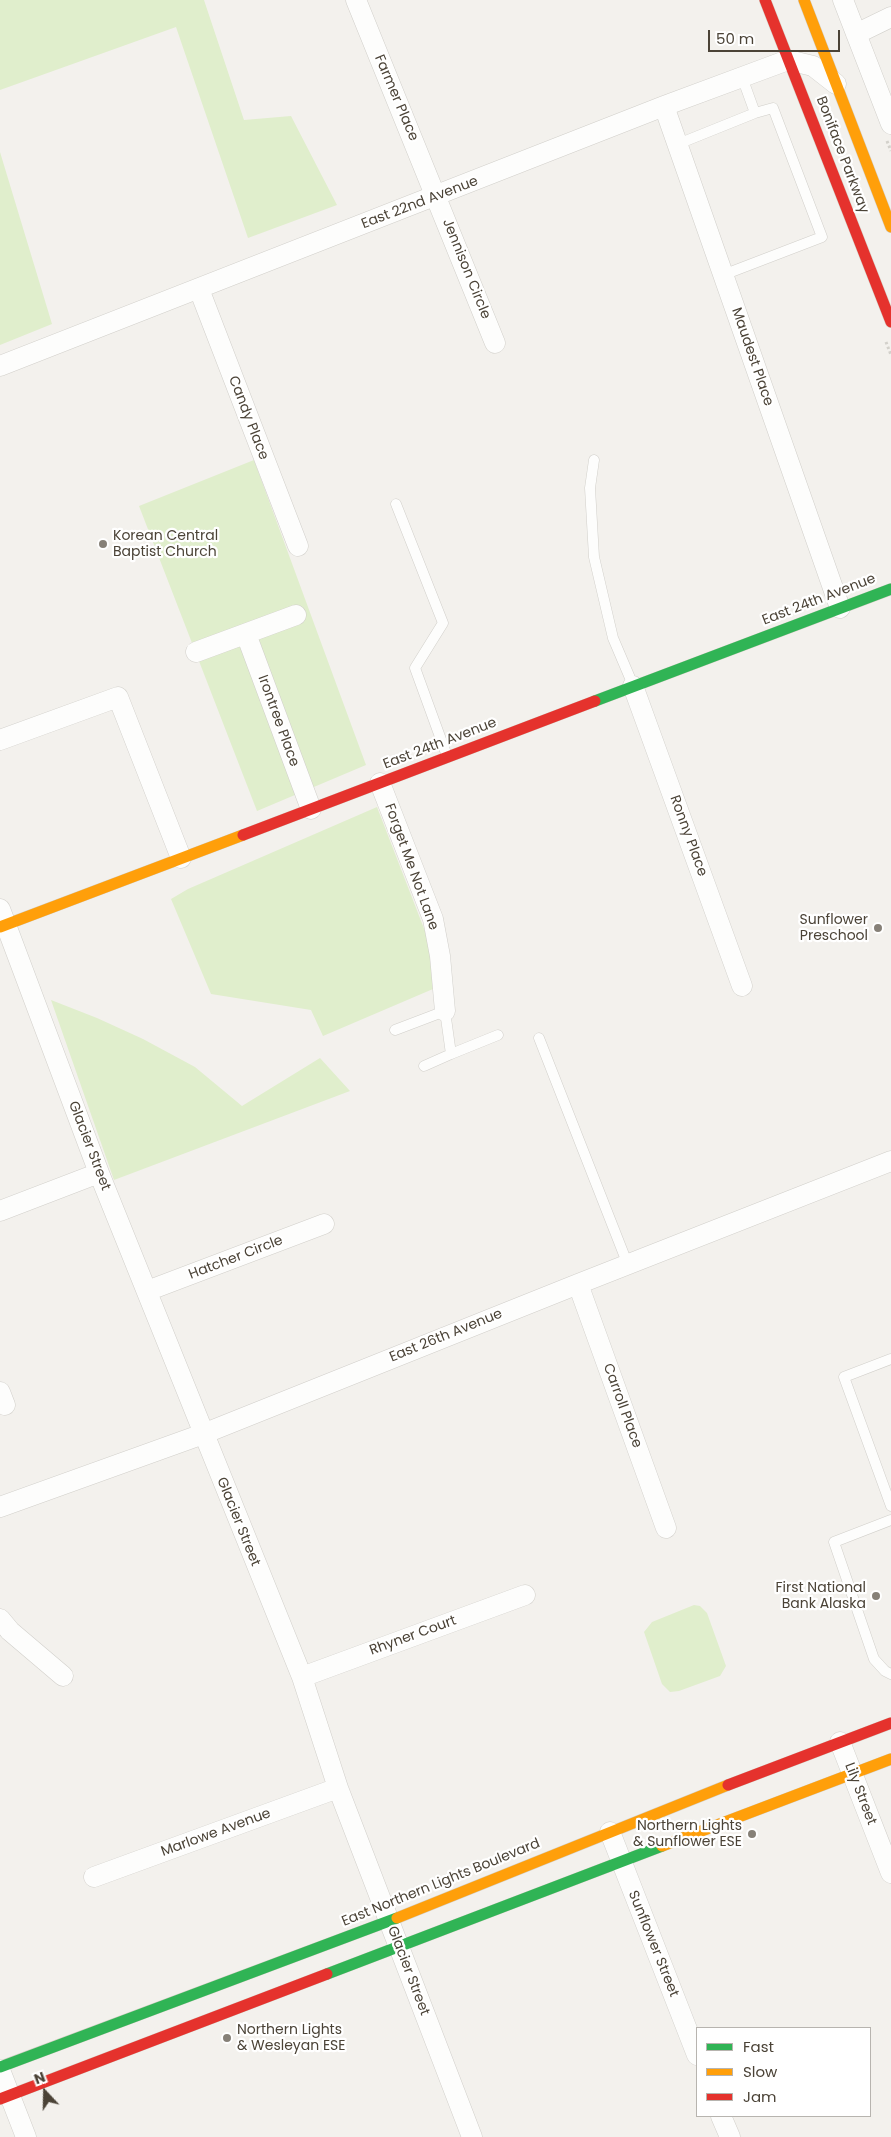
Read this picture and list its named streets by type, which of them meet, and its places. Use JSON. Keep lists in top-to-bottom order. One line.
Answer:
{"streets":{"main road":["Boniface Parkway","East 24th Avenue","East Northern Lights Boulevard"],"street":["Farmer Place","East 22nd Avenue","Jennison Circle","Maudest Place","Candy Place","Irontree Place","Ronny Place","Forget Me Not Lane","Glacier Street","Hatcher Circle","East 26th Avenue","Carroll Place","Rhyner Court","Lily Street","Marlowe Avenue","Sunflower Street"]},"crossings":[["Farmer Place","East 22nd Avenue"],["Farmer Place","Jennison Circle"],["Boniface Parkway","East 22nd Avenue"],["East 22nd Avenue","Jennison Circle"],["East 22nd Avenue","Maudest Place"],["East 22nd Avenue","Candy Place"],["Maudest Place","East 24th Avenue"],["East 24th Avenue","Irontree Place"],["East 24th Avenue","Ronny Place"],["East 24th Avenue","Forget Me Not Lane"],["East 24th Avenue","Glacier Street"],["Glacier Street","Hatcher Circle"],["Glacier Street","East 26th Avenue"],["Glacier Street","Rhyner Court"],["Glacier Street","Marlowe Avenue"],["Glacier Street","East Northern Lights Boulevard"],["East 26th Avenue","Carroll Place"],["Lily Street","East Northern Lights Boulevard"],["East Northern Lights Boulevard","Sunflower Street"]],"places":["Korean Central Baptist Church","Sunflower Preschool","First National Bank Alaska","Northern Lights & Sunflower ESE","Northern Lights & Wesleyan ESE"],"legend":["Fast","Slow","Jam"],"scale_bar":"50 m","north":"top"}
